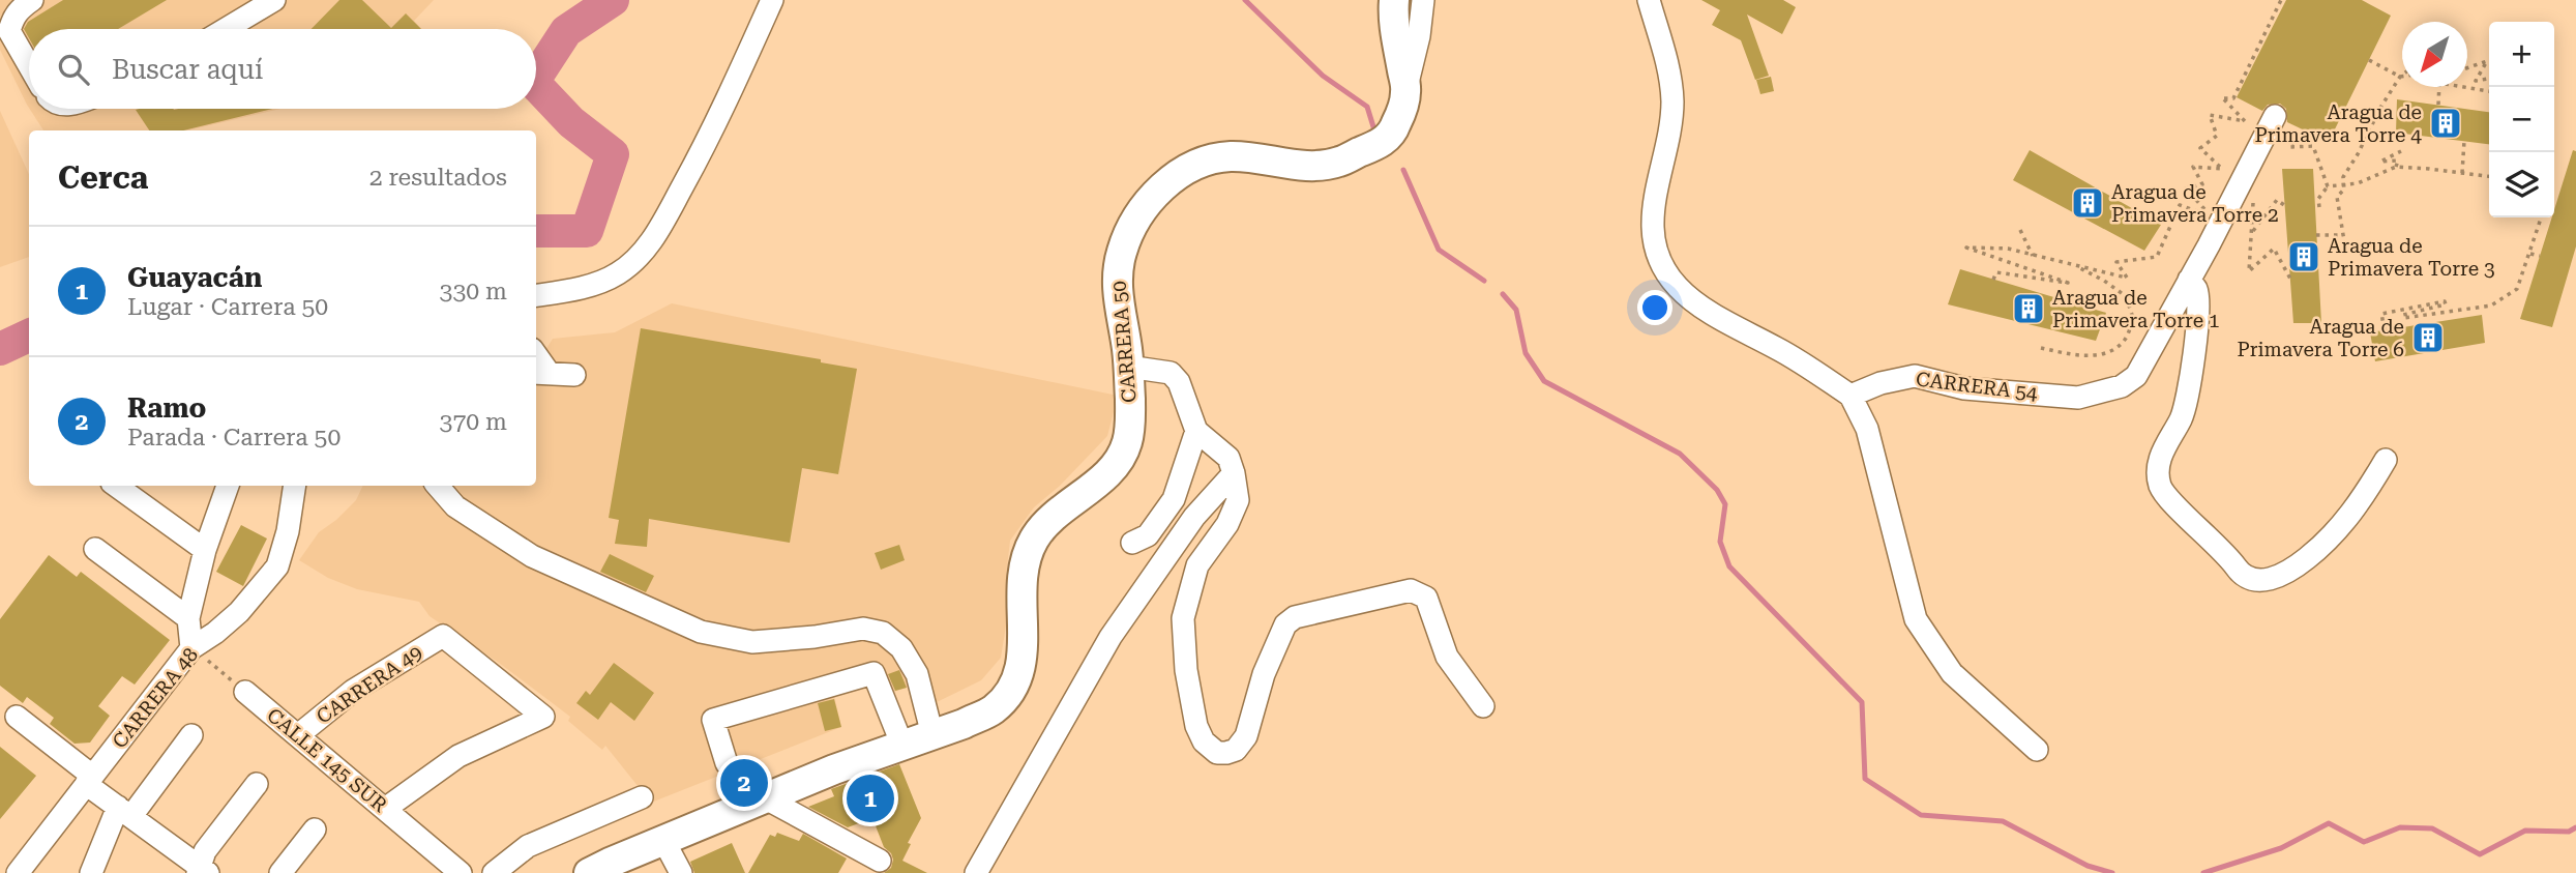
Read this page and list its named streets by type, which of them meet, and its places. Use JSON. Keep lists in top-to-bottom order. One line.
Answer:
{"streets":{"main road":["CARRERA 50"],"street":["CARRERA 54","CARRERA 49","CARRERA 48","CALLE 145 SUR"]},"crossings":[["CARRERA 49","CALLE 145 SUR"]],"places":{"building":["Aragua de Primavera Torre 4","Aragua de Primavera Torre 2","Aragua de Primavera Torre 3","Aragua de Primavera Torre 1","Aragua de Primavera Torre 6"]},"north":"bottom left","page":{"map_buttons":["+","−"],"search":"Buscar aquí","heading":["Cerca","2 resultados"],"list":[{"mark":"1","name":"Guayacán","note":"Lugar · Carrera 50","value":"330 m"},{"mark":"2","name":"Ramo","note":"Parada · Carrera 50","value":"370 m"}],"pins":["2","1"]}}
